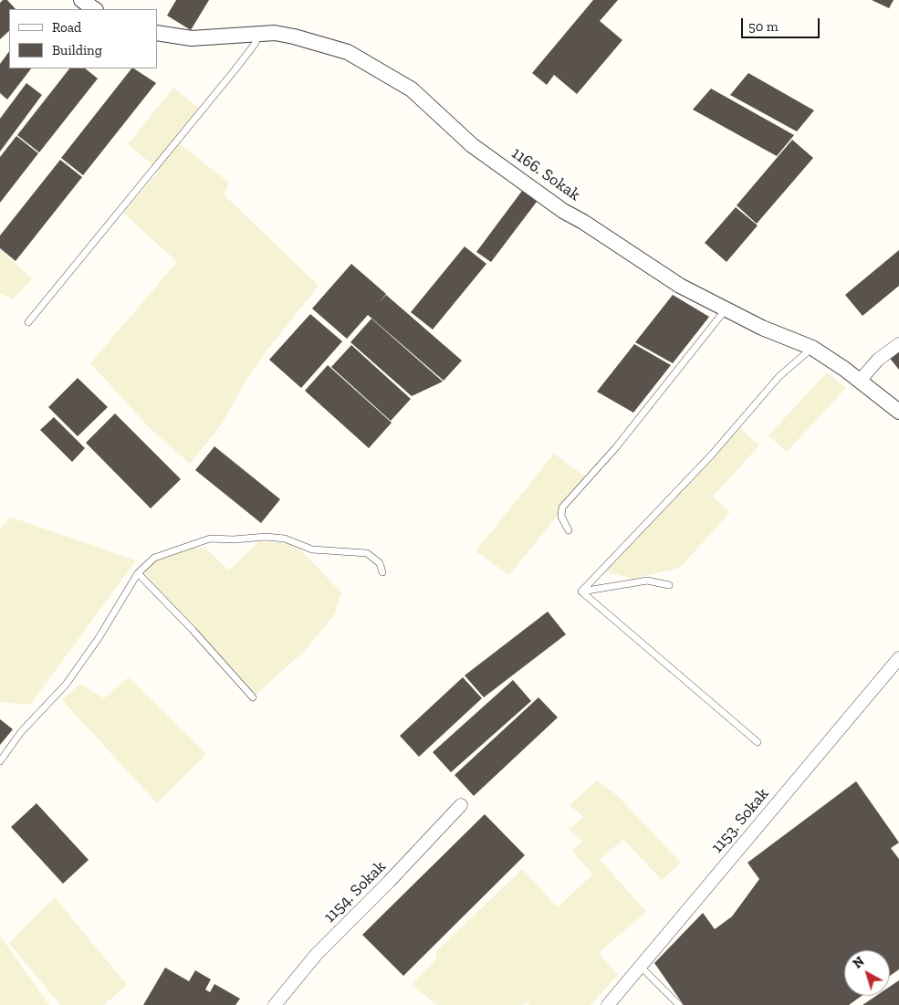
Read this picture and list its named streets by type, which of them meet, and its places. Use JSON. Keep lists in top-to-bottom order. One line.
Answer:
{"streets":{"street":["1166. Sokak","1153. Sokak","1154. Sokak"]},"legend":["Road","Building"],"scale_bar":"50 m","north":"top left"}
